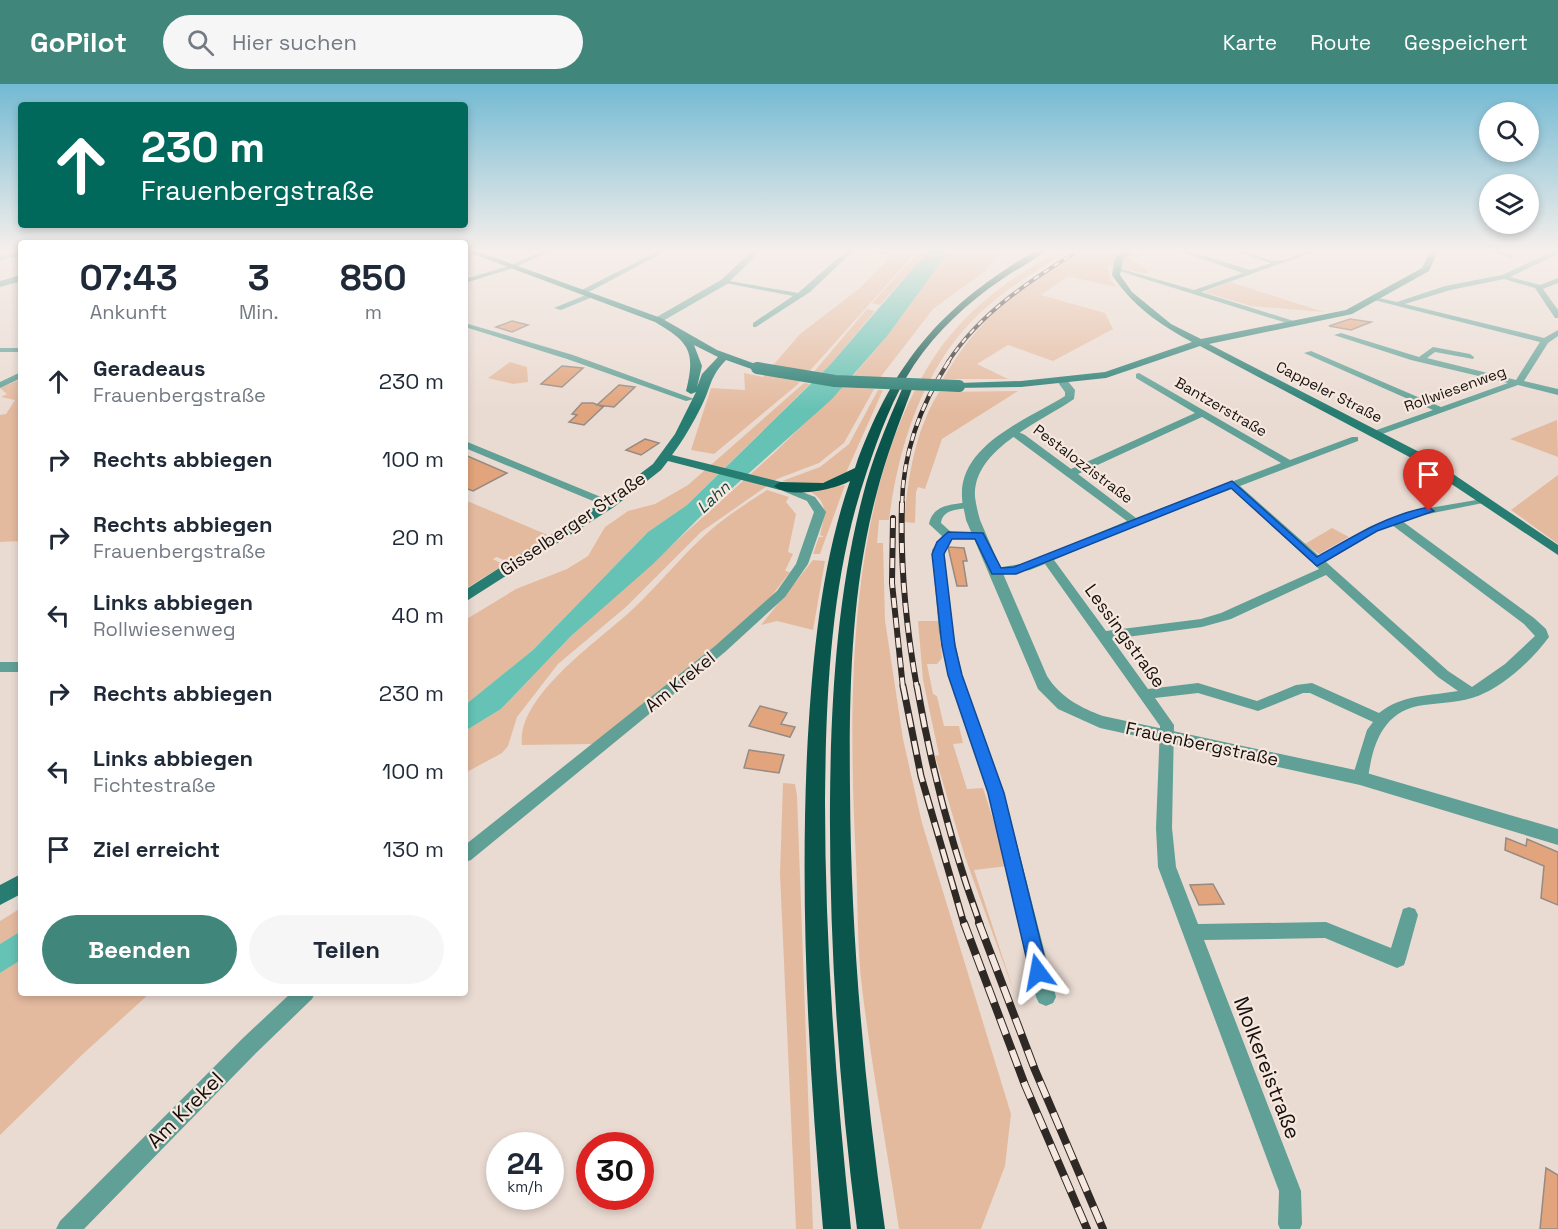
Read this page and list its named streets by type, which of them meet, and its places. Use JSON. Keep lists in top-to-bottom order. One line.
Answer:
{"streets":{"main road":["Cappeler Straße","Gisselberger Straße"],"street":["Rollwiesenweg","Bantzerstraße","Pestalozzistraße","Lessingstraße","Am Krekel","Frauenbergstraße","Molkereistraße"]},"crossings":[["Rollwiesenweg","Cappeler Straße"],["Lessingstraße","Frauenbergstraße"],["Lessingstraße","Molkereistraße"],["Frauenbergstraße","Molkereistraße"]],"water":["Lahn"],"page":{"header":"GoPilot","search":"Hier suchen","nav":["Karte","Route","Gespeichert"],"turn":["230 m","Frauenbergstraße"],"eta":["07:43","Ankunft","3","Min.","850","m"],"list":[{"name":"Geradeaus","note":"Frauenbergstraße","value":"230 m"},{"name":"Rechts abbiegen","value":"100 m"},{"name":"Rechts abbiegen","note":"Frauenbergstraße","value":"20 m"},{"name":"Links abbiegen","note":"Rollwiesenweg","value":"40 m"},{"name":"Rechts abbiegen","value":"230 m"},{"name":"Links abbiegen","note":"Fichtestraße","value":"100 m"},{"name":"Ziel erreicht","value":"130 m"}],"buttons":["Beenden","Teilen"],"speed":"24 km/h","limit":"30"}}
